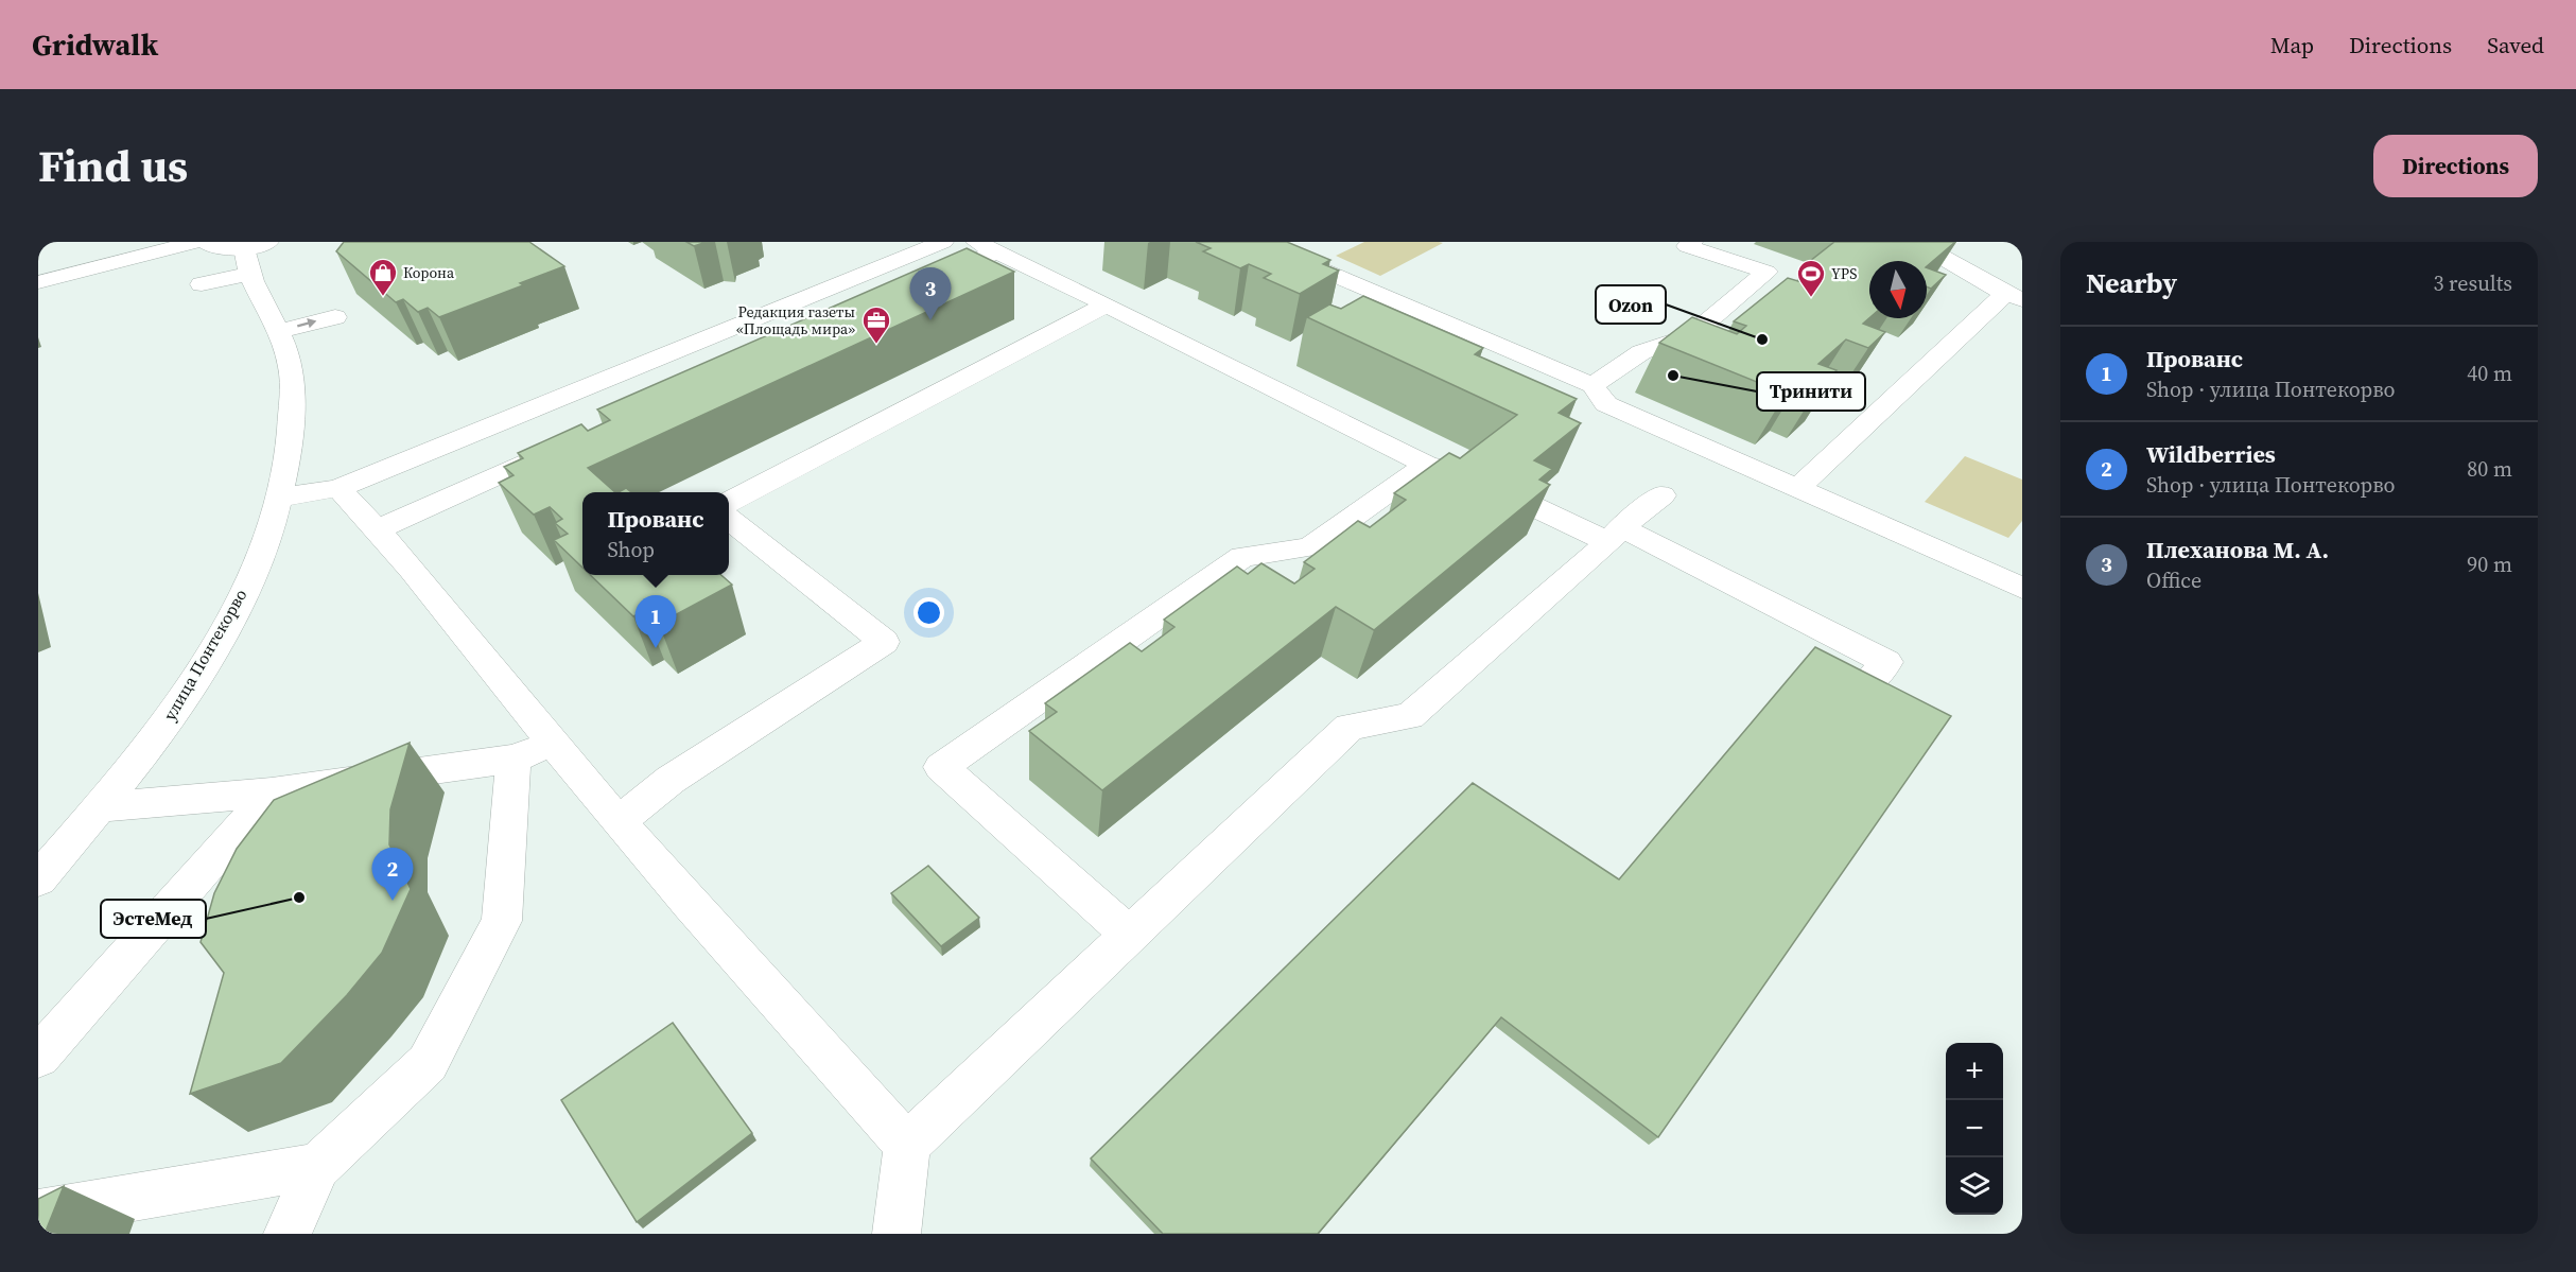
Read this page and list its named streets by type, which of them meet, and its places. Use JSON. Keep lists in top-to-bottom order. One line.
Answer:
{"streets":{"street":["улица Понтекорво"]},"places":{"shop":["Корона"],"sports":["YPS"],"other":["Ozon","Тринити","ЭстеМед"],"office":["Редакция газеты «Площадь мира»"]},"north":"bottom","page":{"header":"Gridwalk","nav":["Map","Directions","Saved"],"title":"Find us","buttons":"Directions","heading":["Nearby","3 results"],"pins":["3","1","2"],"list":[{"mark":"1","name":"Прованс","note":"Shop · улица Понтекорво","value":"40 m"},{"mark":"2","name":"Wildberries","note":"Shop · улица Понтекорво","value":"80 m"},{"mark":"3","name":"Плеханова М. А.","note":"Office","value":"90 m"}],"popup":["Прованс","Shop"],"map_buttons":["+","−"]}}
